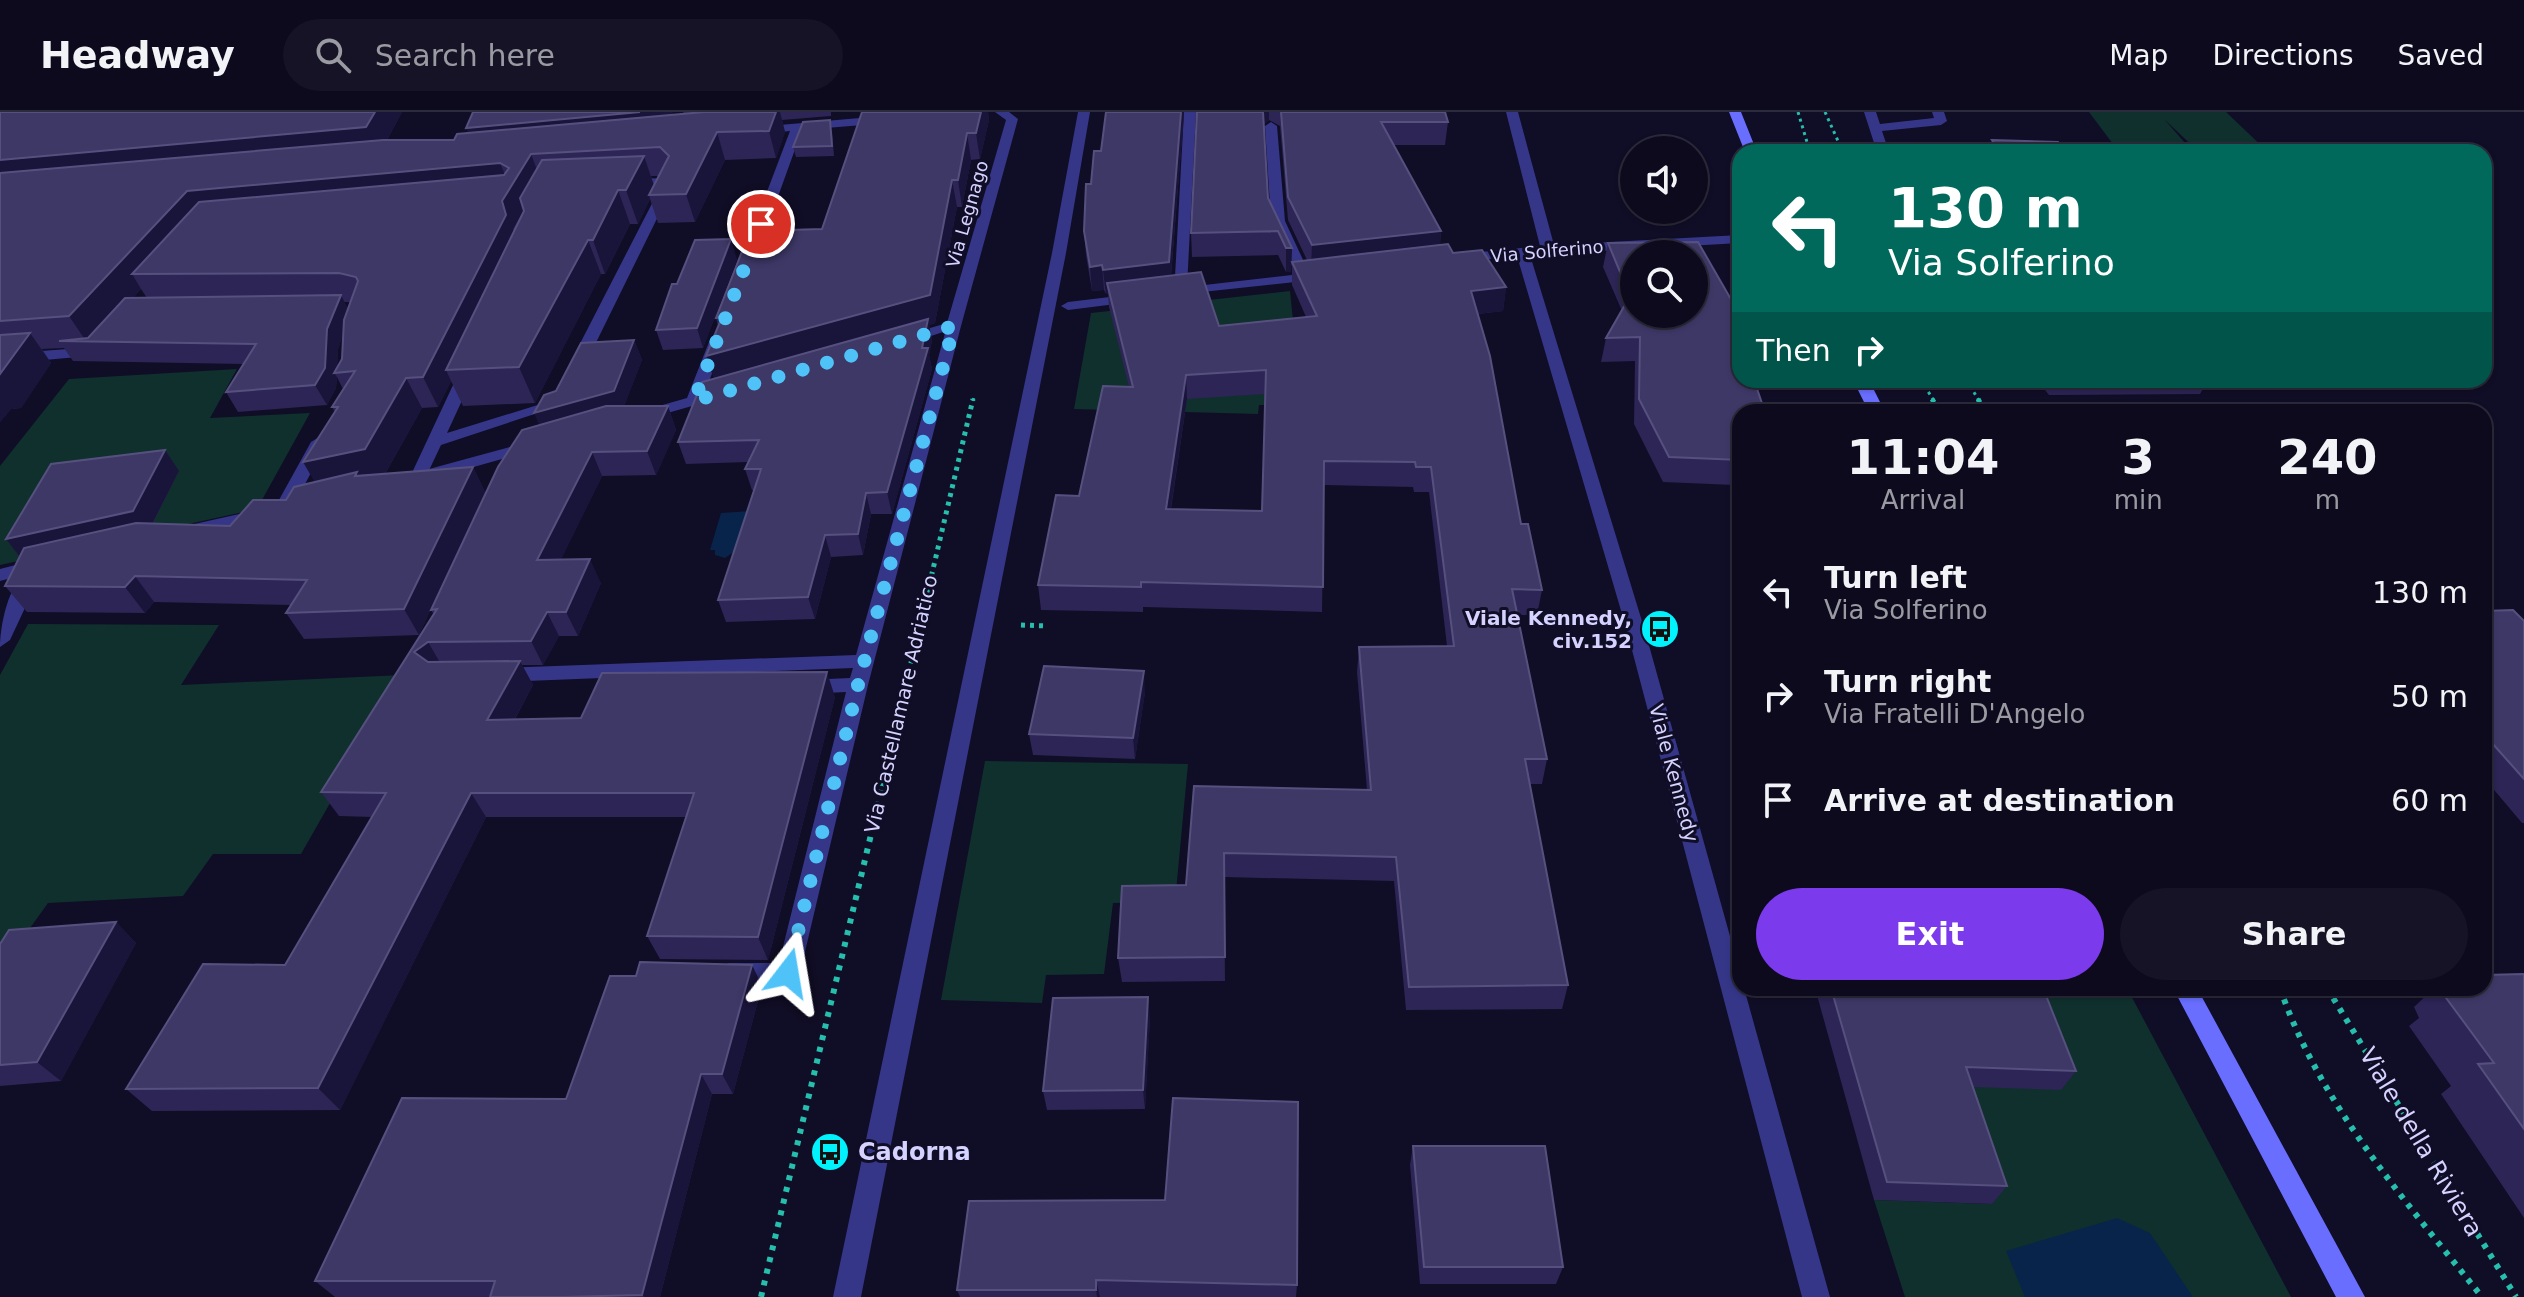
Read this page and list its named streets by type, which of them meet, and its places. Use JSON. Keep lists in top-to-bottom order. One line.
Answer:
{"streets":{"street":["Via Legnago","Via Solferino","Viale Kennedy"],"path":["Via Castellamare Adriatico","Viale della Riviera"]},"crossings":[["Via Solferino","Viale Kennedy"]],"places":{"bus stop":["Viale Kennedy, civ.152","Cadorna"]},"page":{"header":"Headway","search":"Search here","nav":["Map","Directions","Saved"],"turn":["130 m","Via Solferino"],"then":"Then","eta":["11:04","Arrival","3","min","240","m"],"list":[{"name":"Turn left","note":"Via Solferino","value":"130 m"},{"name":"Turn right","note":"Via Fratelli D'Angelo","value":"50 m"},{"name":"Arrive at destination","value":"60 m"}],"buttons":["Exit","Share"]}}
